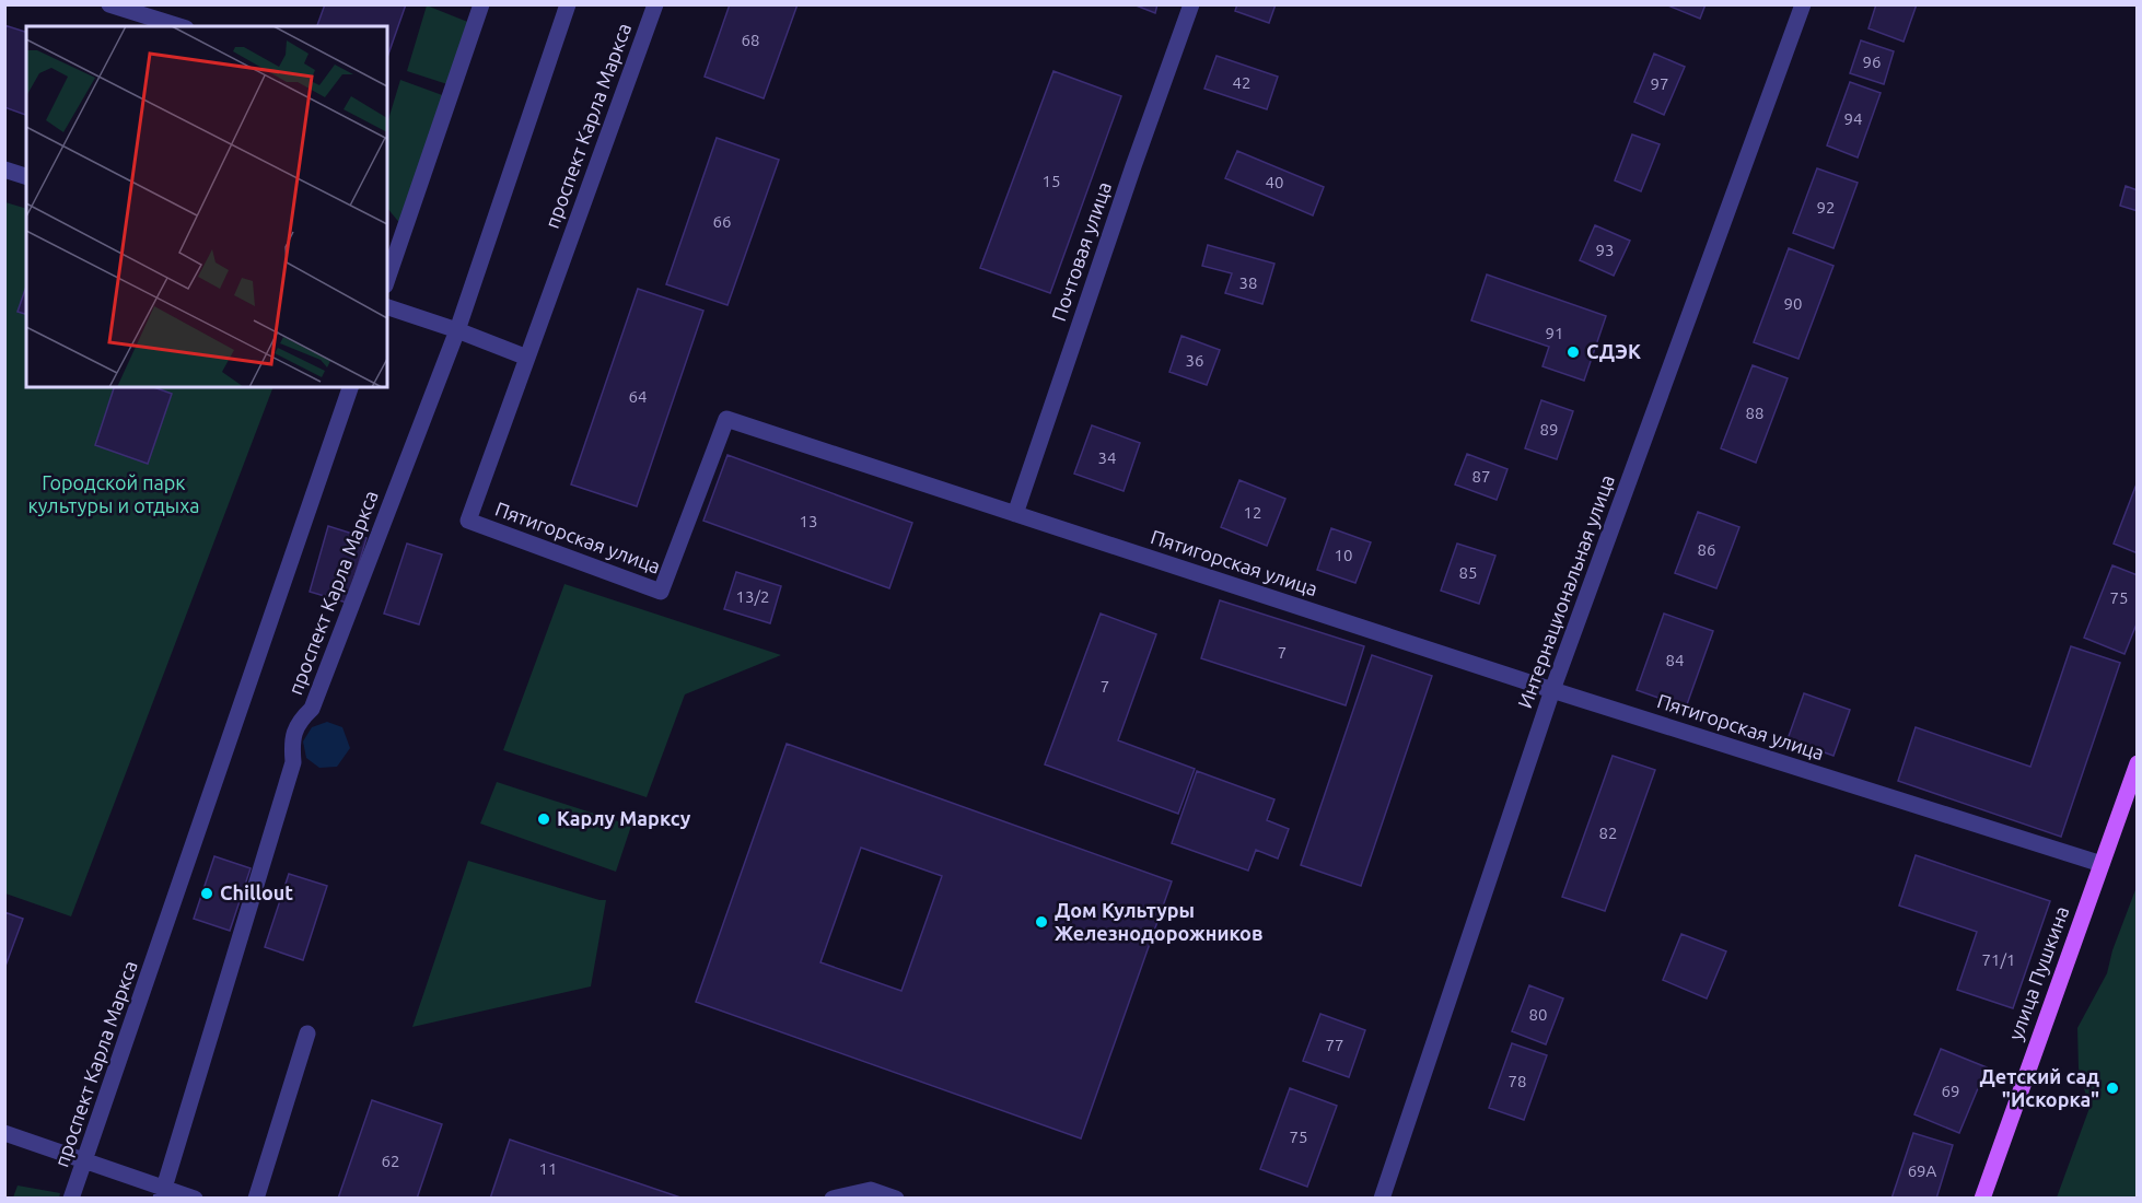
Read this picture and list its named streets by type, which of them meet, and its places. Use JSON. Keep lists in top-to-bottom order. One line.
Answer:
{"streets":{"main road":["улица Пушкина"],"street":["проспект Карла Маркса","Почтовая улица","Пятигорская улица","Интернациональная улица"]},"crossings":[["проспект Карла Маркса","Пятигорская улица"],["Почтовая улица","Пятигорская улица"],["Пятигорская улица","Интернациональная улица"],["Пятигорская улица","улица Пушкина"]],"parks":["Городской парк культуры и отдыха"],"places":["СДЭК","Карлу Марксу","Chillout","Дом Культуры Железнодорожников","Детский сад \"Искорка\""],"house_numbers":["68","96","42","97","94","15","40","92","66","93","38","90","91","36","64","88","89","34","87","12","13","86","10","85","13/2","75","7","84","7","82","71/1","80","77","78","69","75","62","11","69А"]}
